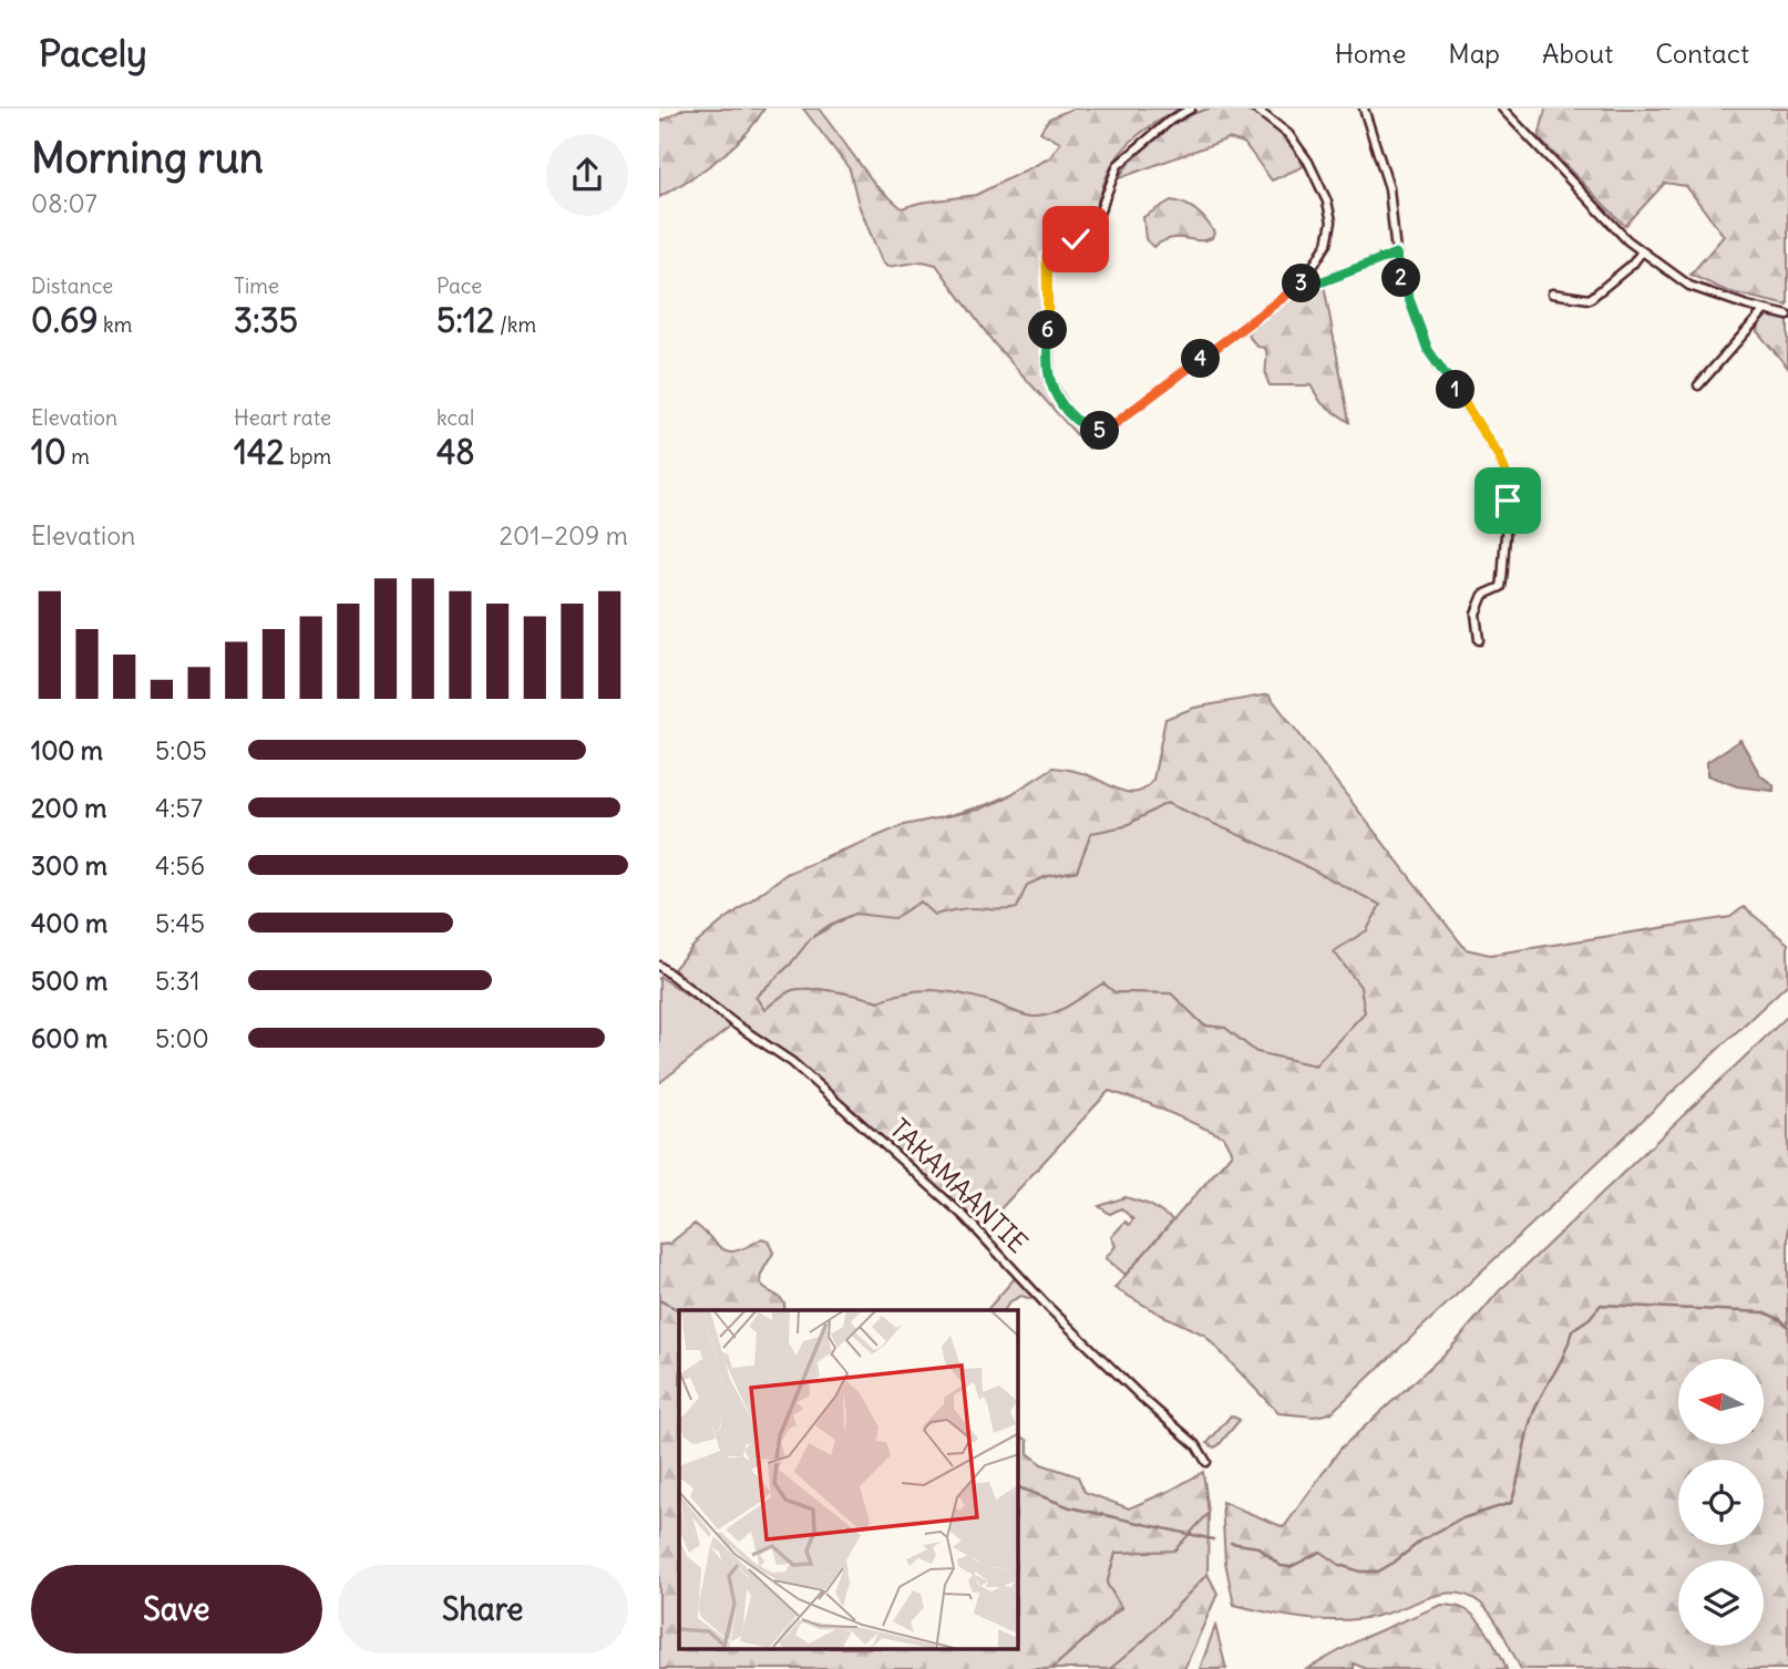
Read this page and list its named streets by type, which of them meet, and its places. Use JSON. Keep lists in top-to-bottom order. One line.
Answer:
{"streets":{"street":["TAKAMAANTIE"]},"north":"left","page":{"header":"Pacely","nav":["Home","Map","About","Contact"],"heading":["Morning run","08:07"],"stats":[["Distance","0.69 km"],["Time","3:35"],["Pace","5:12 /km"],["Elevation","10 m"],["Heart rate","142 bpm"],["kcal","48"]],"pins":["2","3","6","4","1","5"],"chart":["Elevation","201–209 m"],"list":[{"name":"100 m","note":"5:05"},{"name":"200 m","note":"4:57"},{"name":"300 m","note":"4:56"},{"name":"400 m","note":"5:45"},{"name":"500 m","note":"5:31"},{"name":"600 m","note":"5:00"}],"buttons":["Save","Share"]}}
